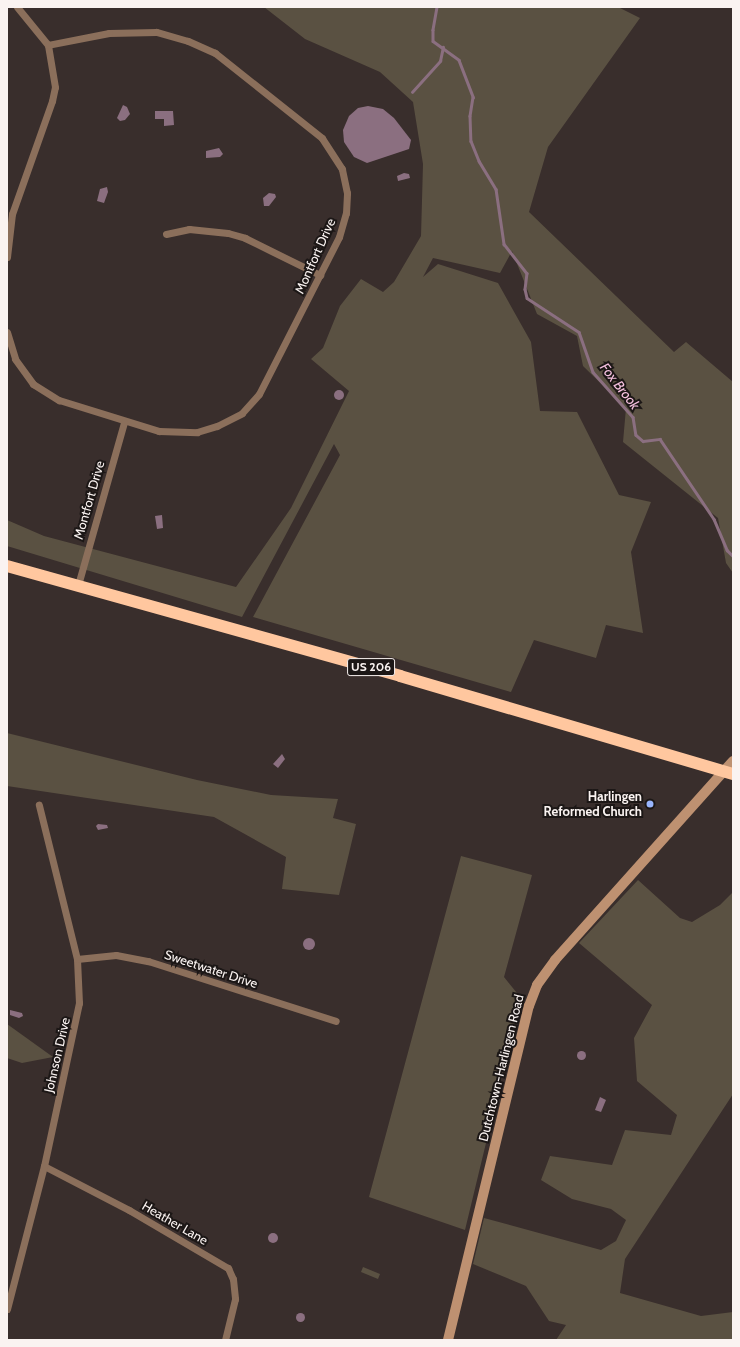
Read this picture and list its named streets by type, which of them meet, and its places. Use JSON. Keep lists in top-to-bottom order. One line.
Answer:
{"streets":{"highway":["US 206"],"street":["Montfort Drive","Sweetwater Drive","Johnson Drive","Dutchtown-Harlingen Road","Heather Lane"]},"crossings":[["Montfort Drive","US 206"],["US 206","Dutchtown-Harlingen Road"],["Sweetwater Drive","Johnson Drive"],["Johnson Drive","Heather Lane"]],"water":["Fox Brook"],"places":["Harlingen Reformed Church"]}
